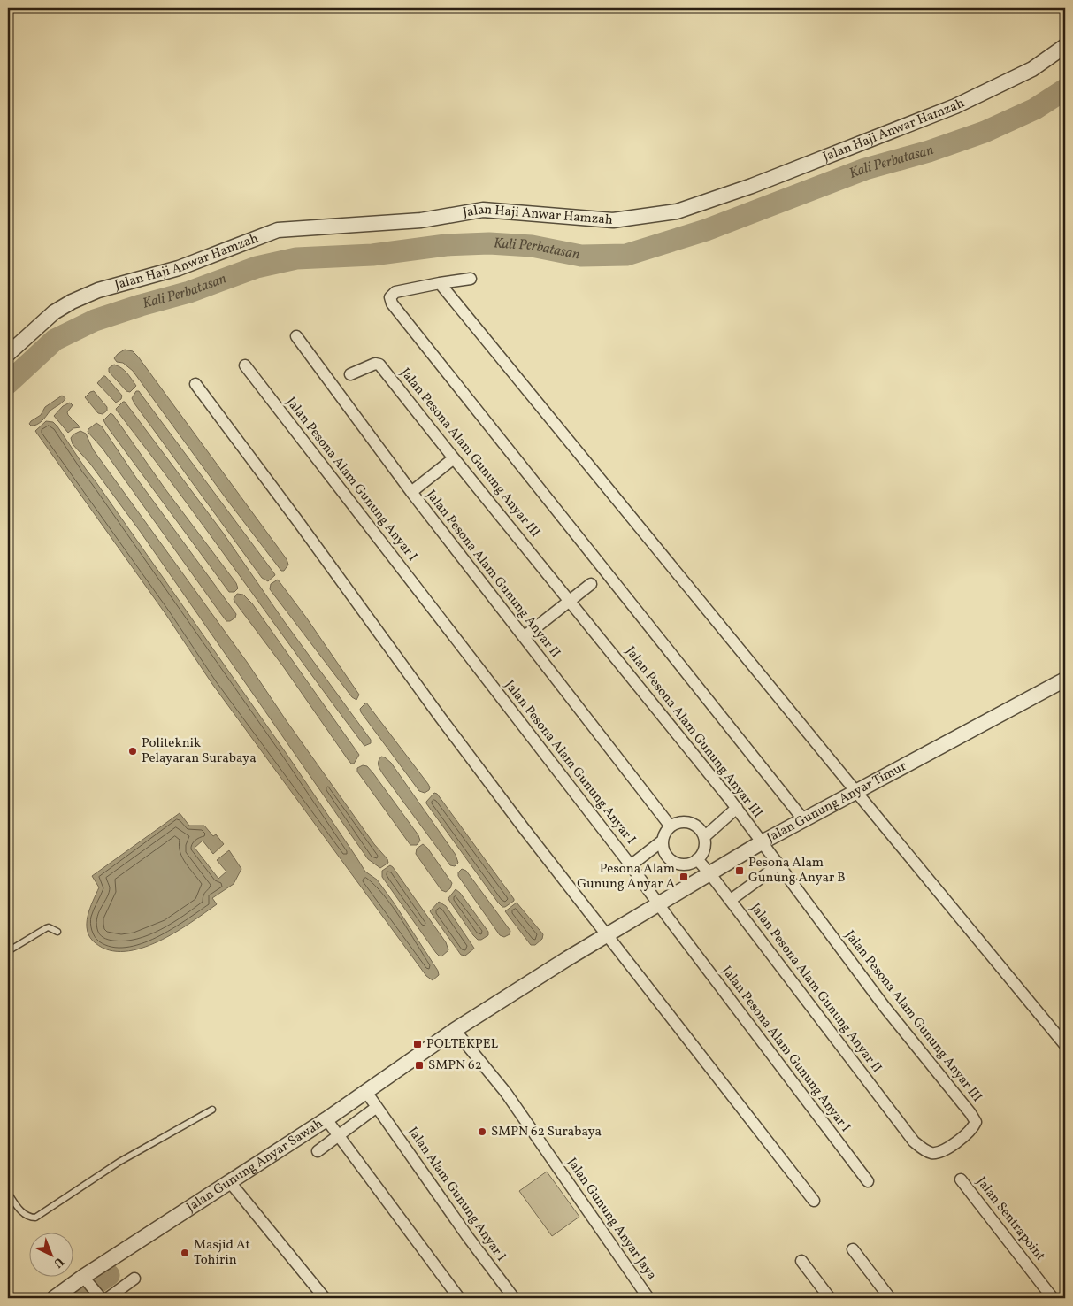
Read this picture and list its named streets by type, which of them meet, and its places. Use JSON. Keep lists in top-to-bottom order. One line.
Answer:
{"streets":{"street":["Jalan Haji Anwar Hamzah","Jalan Pesona Alam Gunung Anyar III","Jalan Pesona Alam Gunung Anyar I","Jalan Pesona Alam Gunung Anyar II","Jalan Gunung Anyar Timur","Jalan Gunung Anyar Sawah","Jalan Alam Gunung Anyar I","Jalan Gunung Anyar Jaya","Jalan Sentrapoint"]},"crossings":[["Jalan Pesona Alam Gunung Anyar III","Jalan Pesona Alam Gunung Anyar II"],["Jalan Pesona Alam Gunung Anyar III","Jalan Gunung Anyar Timur"],["Jalan Pesona Alam Gunung Anyar I","Jalan Gunung Anyar Timur"],["Jalan Pesona Alam Gunung Anyar II","Jalan Gunung Anyar Timur"],["Jalan Gunung Anyar Timur","Jalan Gunung Anyar Sawah"],["Jalan Gunung Anyar Timur","Jalan Gunung Anyar Jaya"],["Jalan Gunung Anyar Sawah","Jalan Alam Gunung Anyar I"],["Jalan Gunung Anyar Sawah","Jalan Gunung Anyar Jaya"]],"water":["Kali Perbatasan"],"places":{"other":["Politeknik Pelayaran Surabaya","SMPN 62 Surabaya","Masjid At Tohirin"],"transit":["Pesona Alam Gunung Anyar B","Pesona Alam Gunung Anyar A","POLTEKPEL","SMPN 62"]},"north":"bottom right"}
